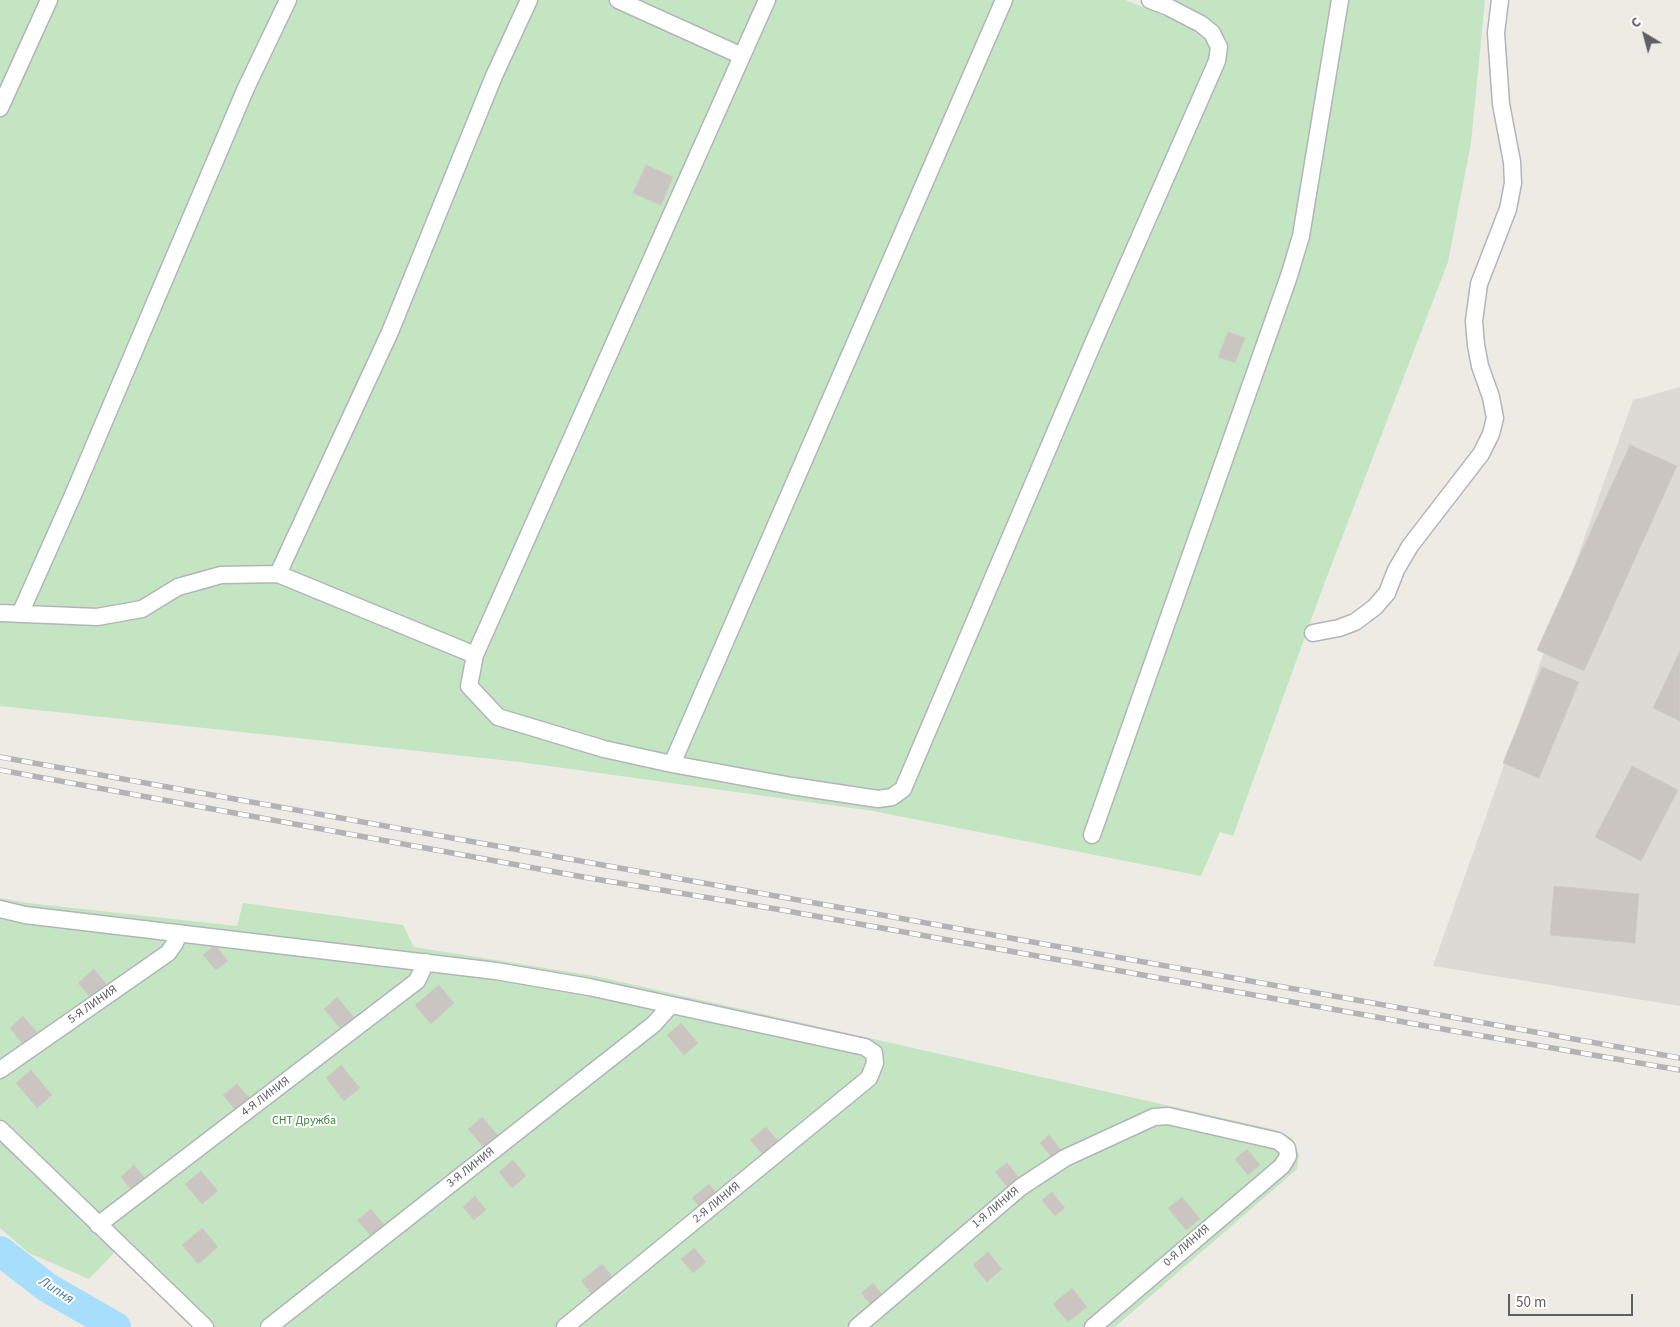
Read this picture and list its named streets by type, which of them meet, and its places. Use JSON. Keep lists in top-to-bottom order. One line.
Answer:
{"streets":{"street":["5-Я ЛИНИЯ","4-Я ЛИНИЯ","3-Я ЛИНИЯ","2-Я ЛИНИЯ","1-Я ЛИНИЯ","0-Я ЛИНИЯ"]},"crossings":[["3-Я ЛИНИЯ","2-Я ЛИНИЯ"],["1-Я ЛИНИЯ","0-Я ЛИНИЯ"]],"water":["Липня"],"parks":["СНТ Дружба"],"scale_bar":"50 m","north":"top left"}
